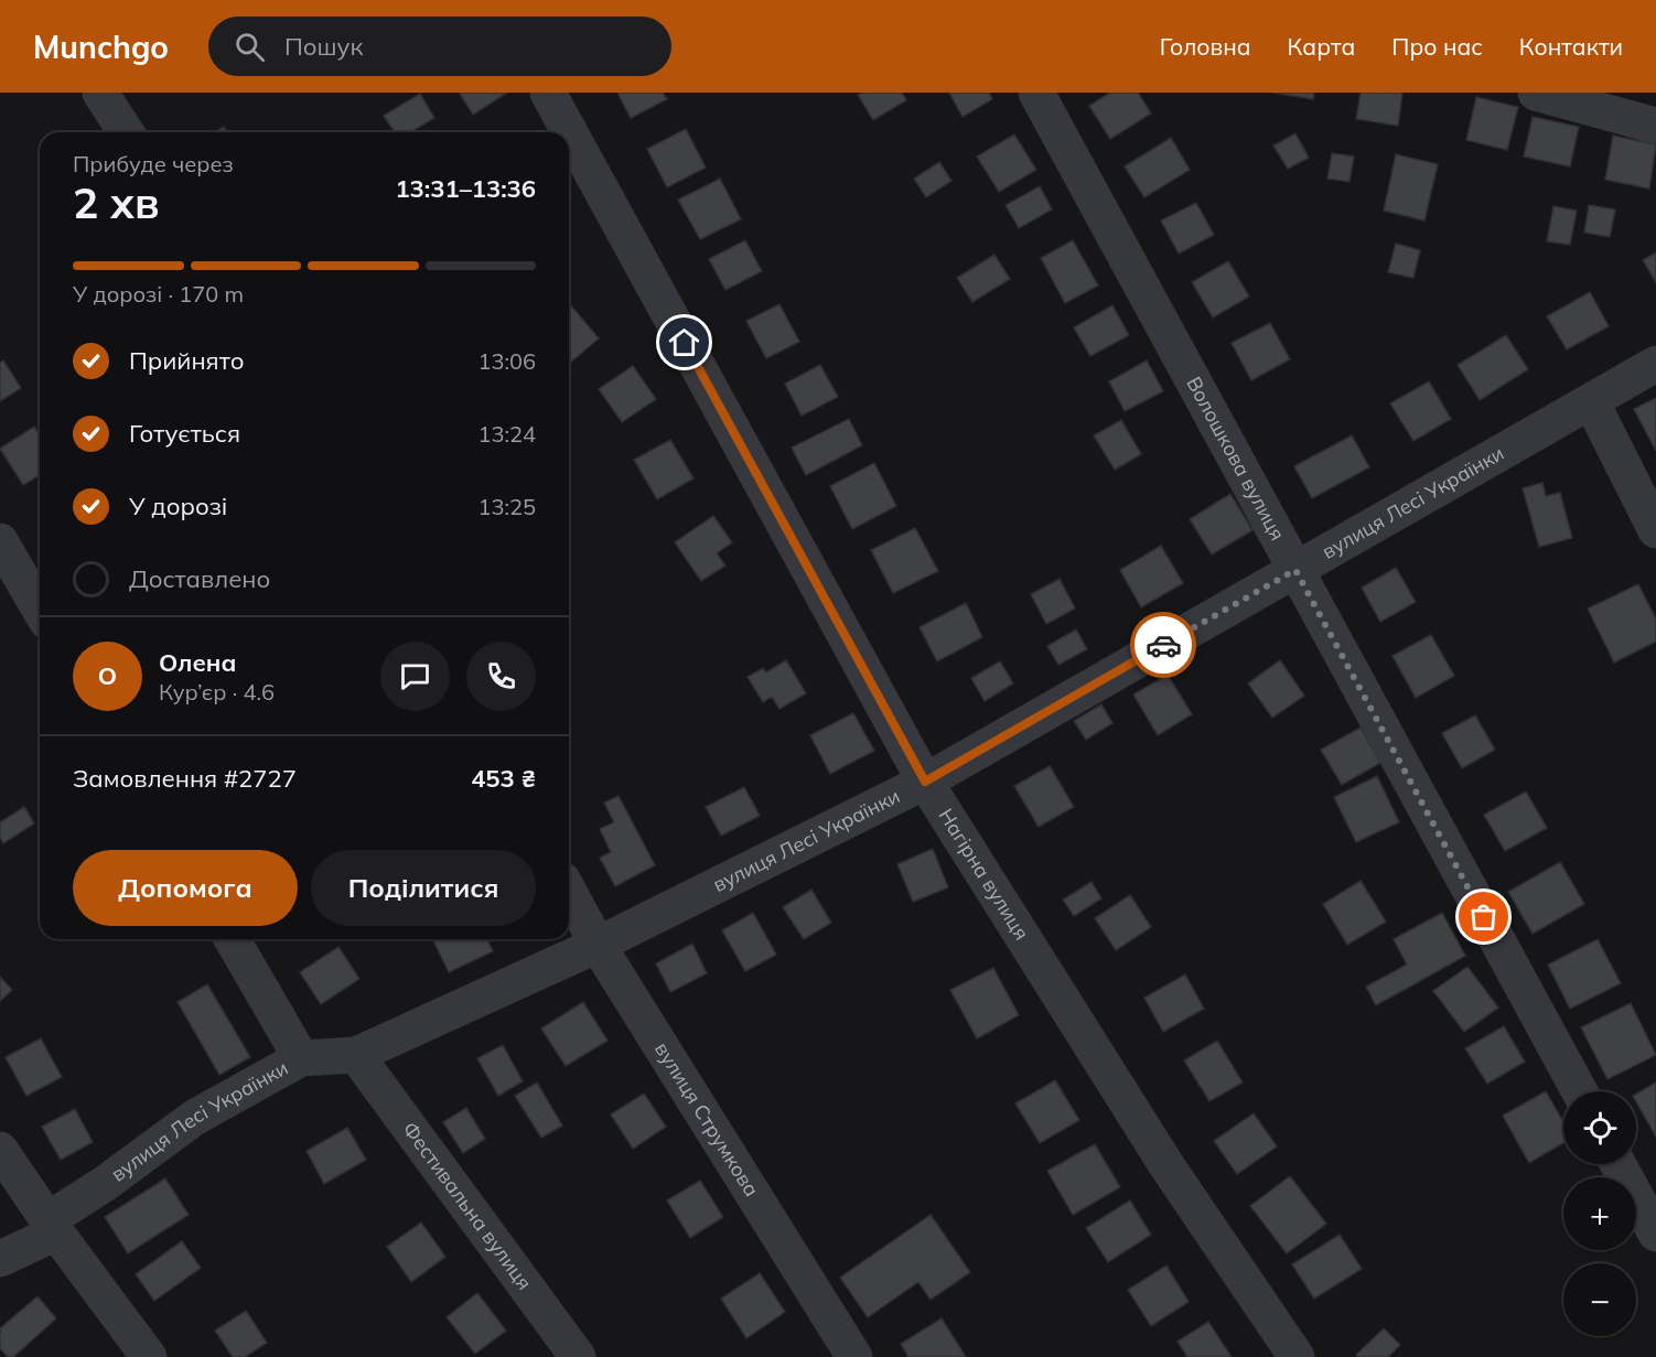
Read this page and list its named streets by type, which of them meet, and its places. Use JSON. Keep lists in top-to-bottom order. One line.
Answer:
{"streets":{"street":["Волошкова вулиця","вулиця Лесі Українки","Нагірна вулиця","вулиця Струмкова","Фестивальна вулиця"]},"crossings":[["Волошкова вулиця","вулиця Лесі Українки"],["вулиця Лесі Українки","Нагірна вулиця"],["вулиця Лесі Українки","вулиця Струмкова"],["вулиця Лесі Українки","Фестивальна вулиця"]],"page":{"header":"Munchgo","search":"Пошук","nav":["Головна","Карта","Про нас","Контакти"],"heading":["2 хв","Прибуде через","13:31–13:36"],"panel":["Олена","Кур’єр · 4.6","Замовлення #2727","453 ₴"],"bar":"У дорозі · 170 m","list":[["Прийнято","13:06"],["Готується","13:24"],["У дорозі","13:25"],"Доставлено"],"round":"О","buttons":["Допомога","Поділитися"],"map_buttons":["+","−"]}}
